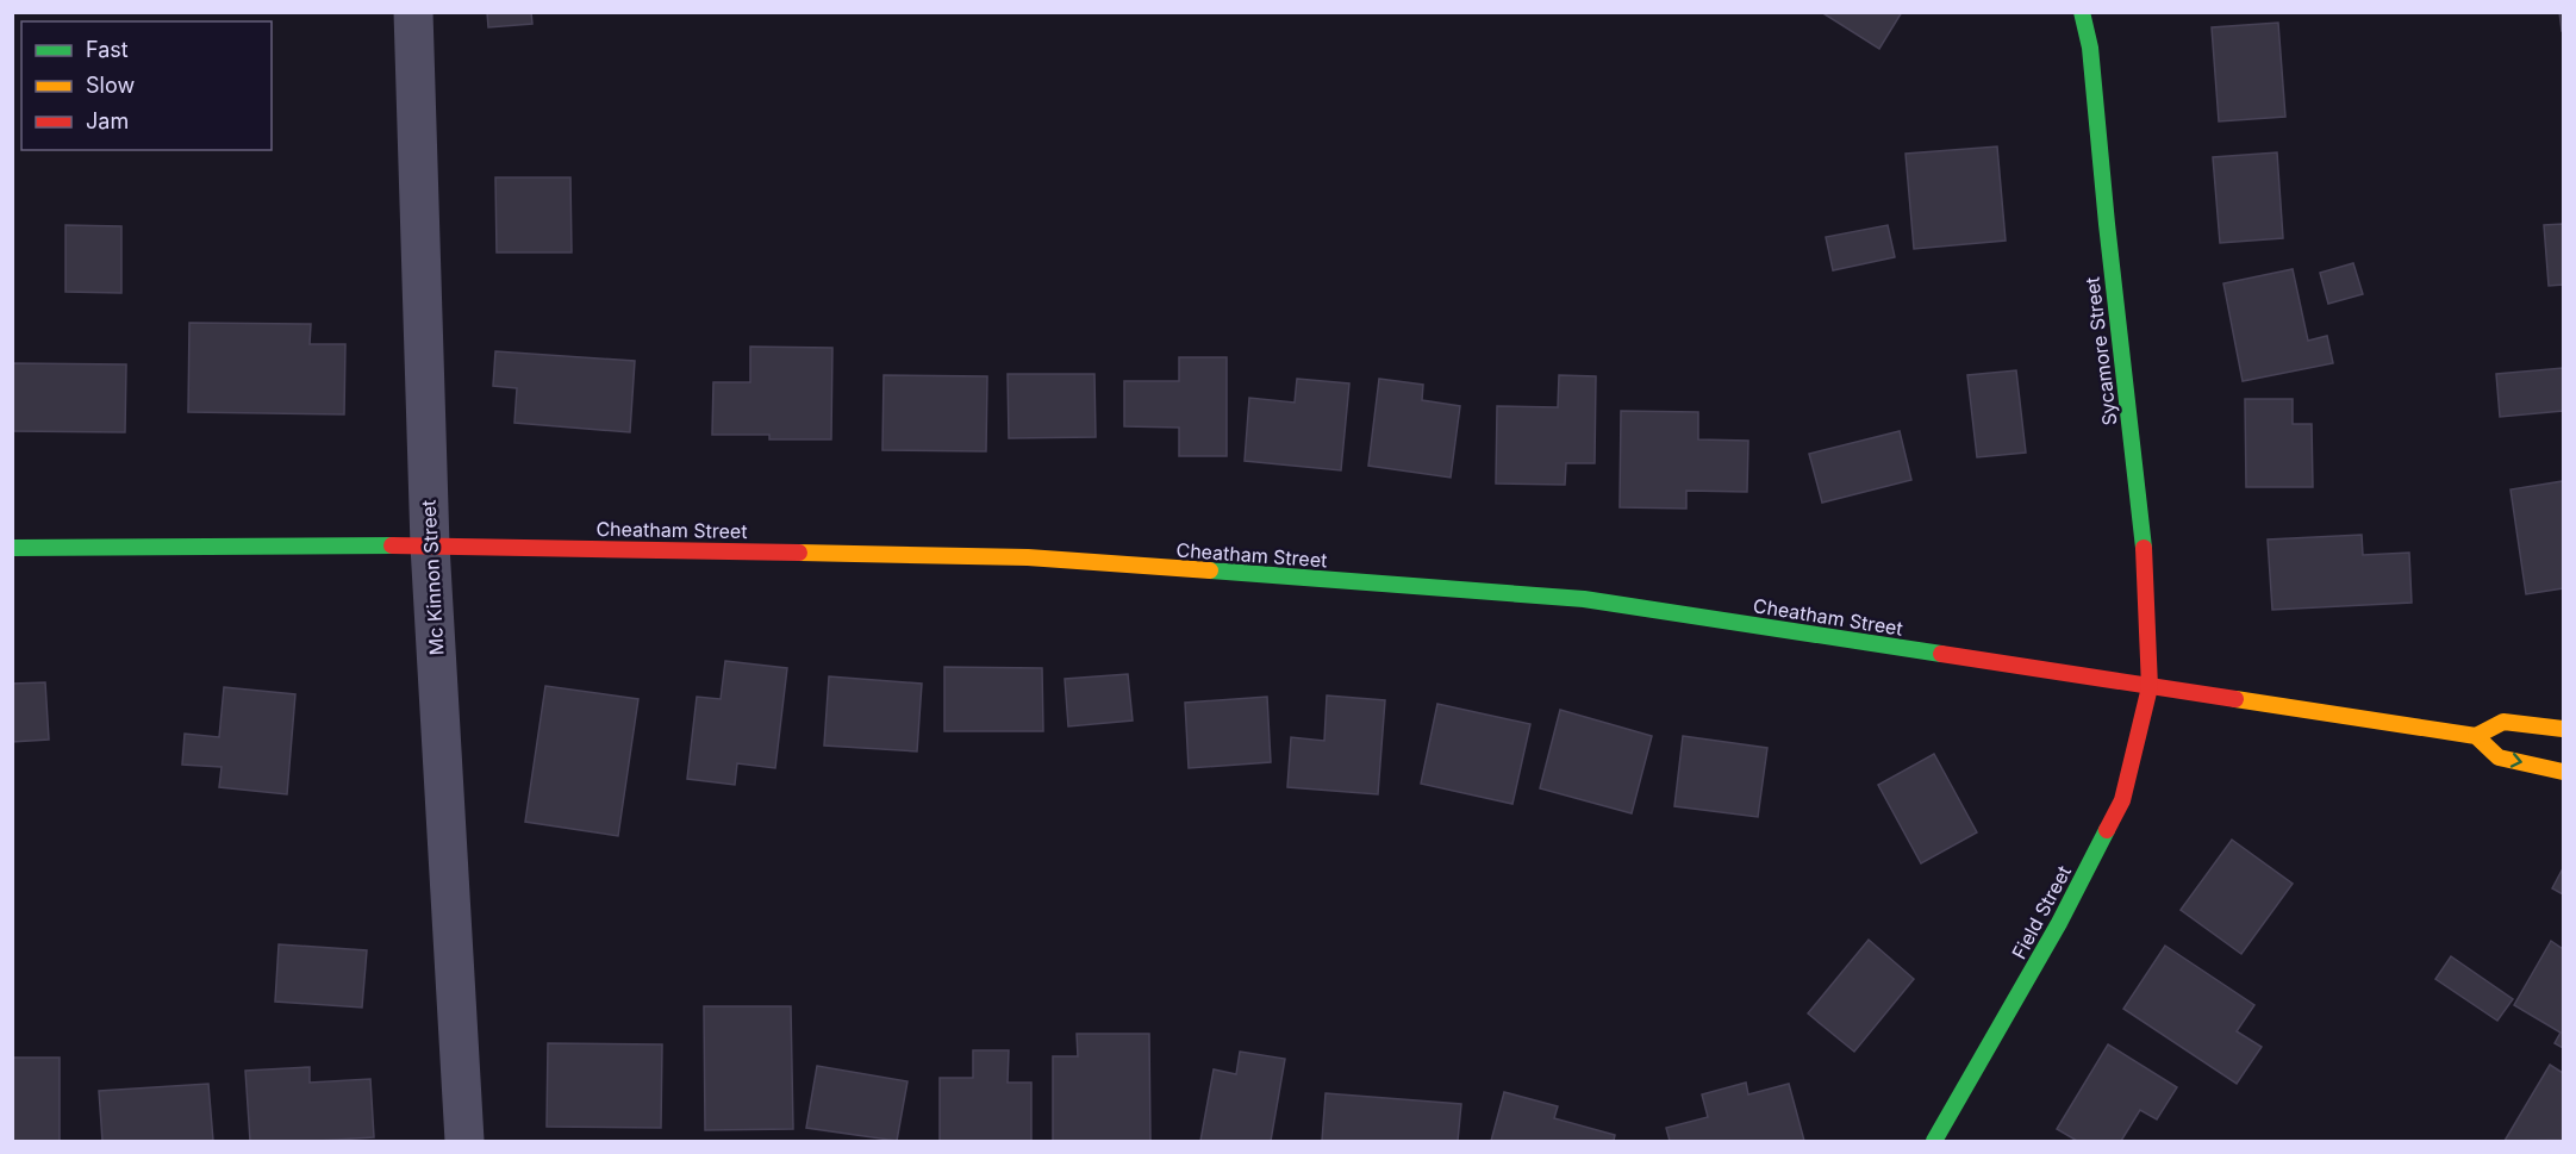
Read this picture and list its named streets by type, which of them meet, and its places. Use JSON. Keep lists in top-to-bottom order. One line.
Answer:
{"streets":{"street":["Sycamore Street","Cheatham Street","Mc Kinnon Street","Field Street"]},"crossings":[["Sycamore Street","Cheatham Street"],["Sycamore Street","Field Street"],["Cheatham Street","Mc Kinnon Street"],["Cheatham Street","Field Street"]],"legend":["Fast","Slow","Jam"]}
